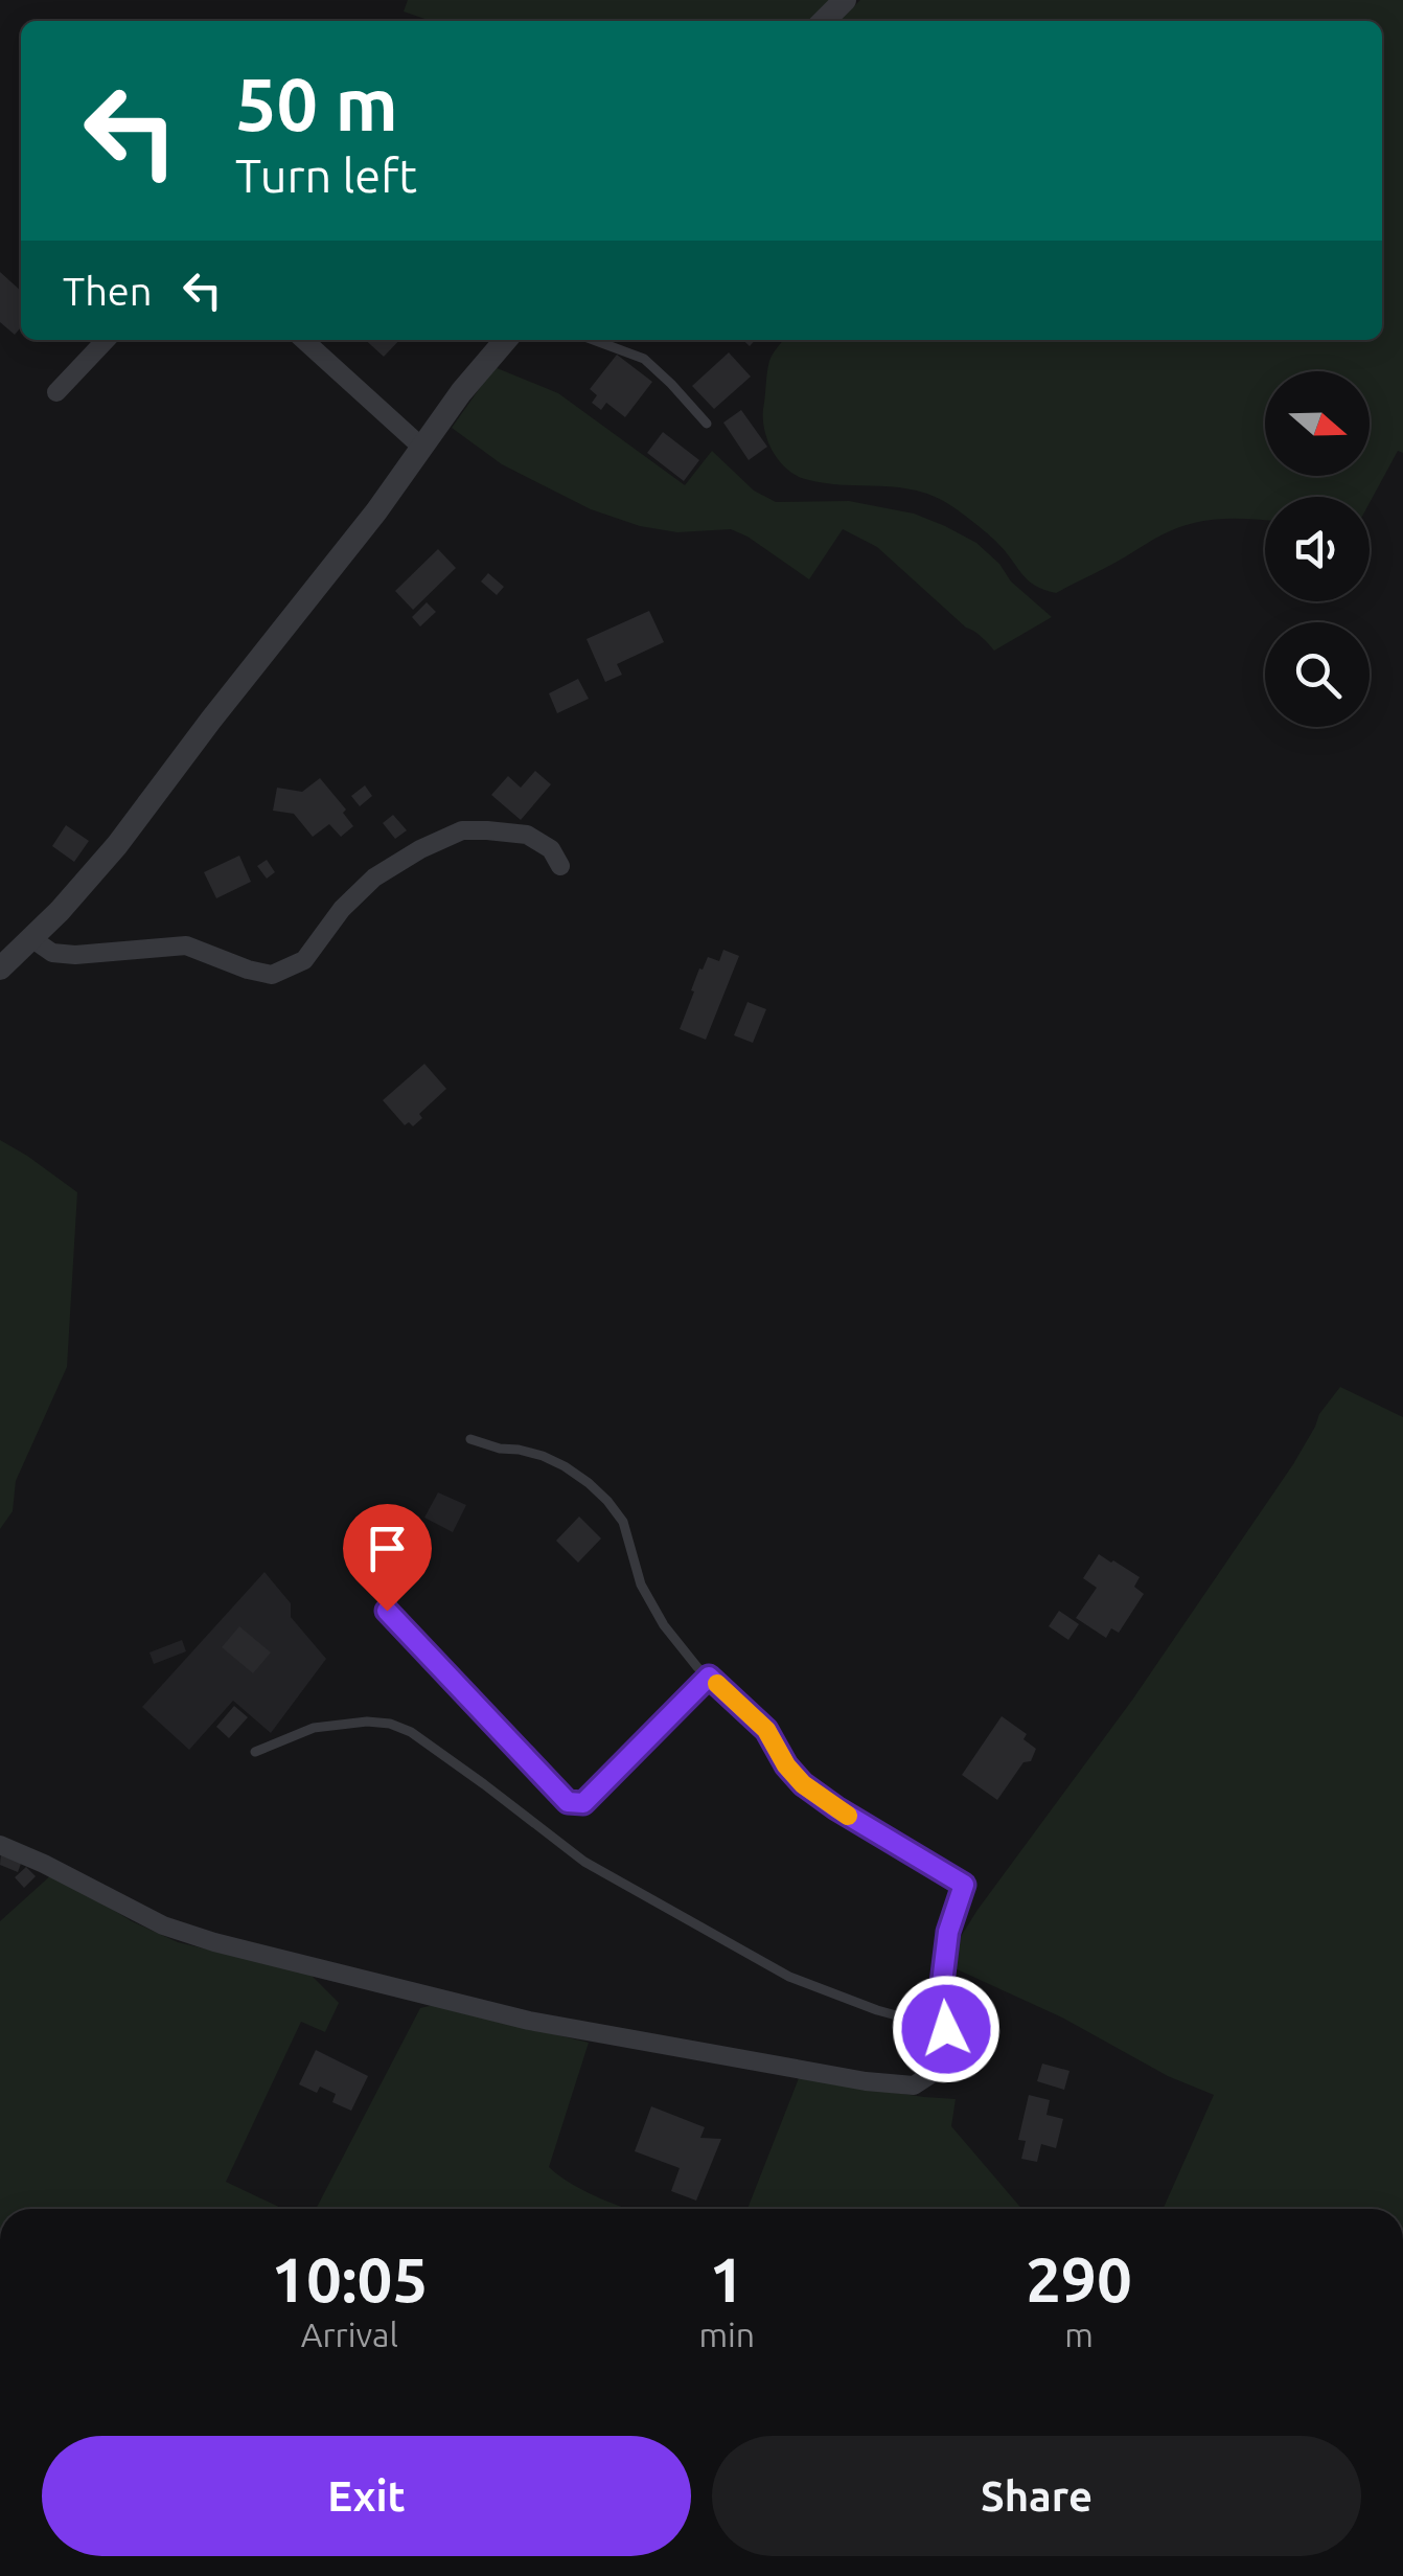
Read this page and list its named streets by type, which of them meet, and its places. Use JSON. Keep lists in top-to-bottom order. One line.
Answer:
{"north":"right","page":{"turn":["50 m","Turn left"],"then":"Then","eta":["10:05","Arrival","1","min","290","m"],"buttons":["Exit","Share"]}}
